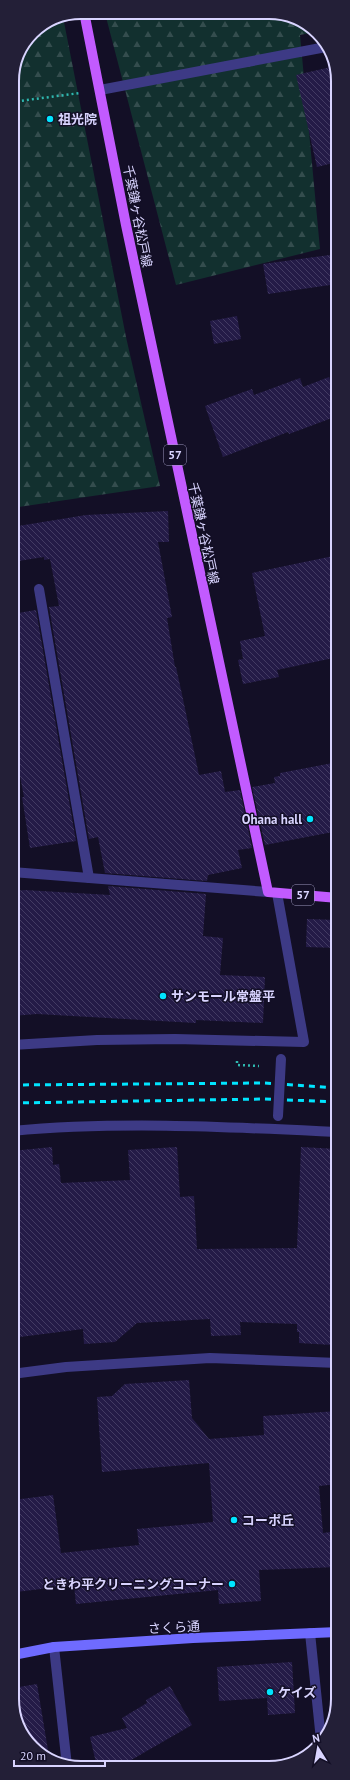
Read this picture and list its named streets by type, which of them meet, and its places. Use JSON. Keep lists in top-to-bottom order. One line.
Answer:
{"streets":{"main road":["千葉鎌ヶ谷松戸線","57"],"street":["さくら通"]},"crossings":[["千葉鎌ヶ谷松戸線","57"]],"places":["祖光院","Ohana hall","サンモール常盤平","コーポ丘","ときわ平クリーニングコーナー","ケイズ"],"scale_bar":"20 m","north":"top"}
